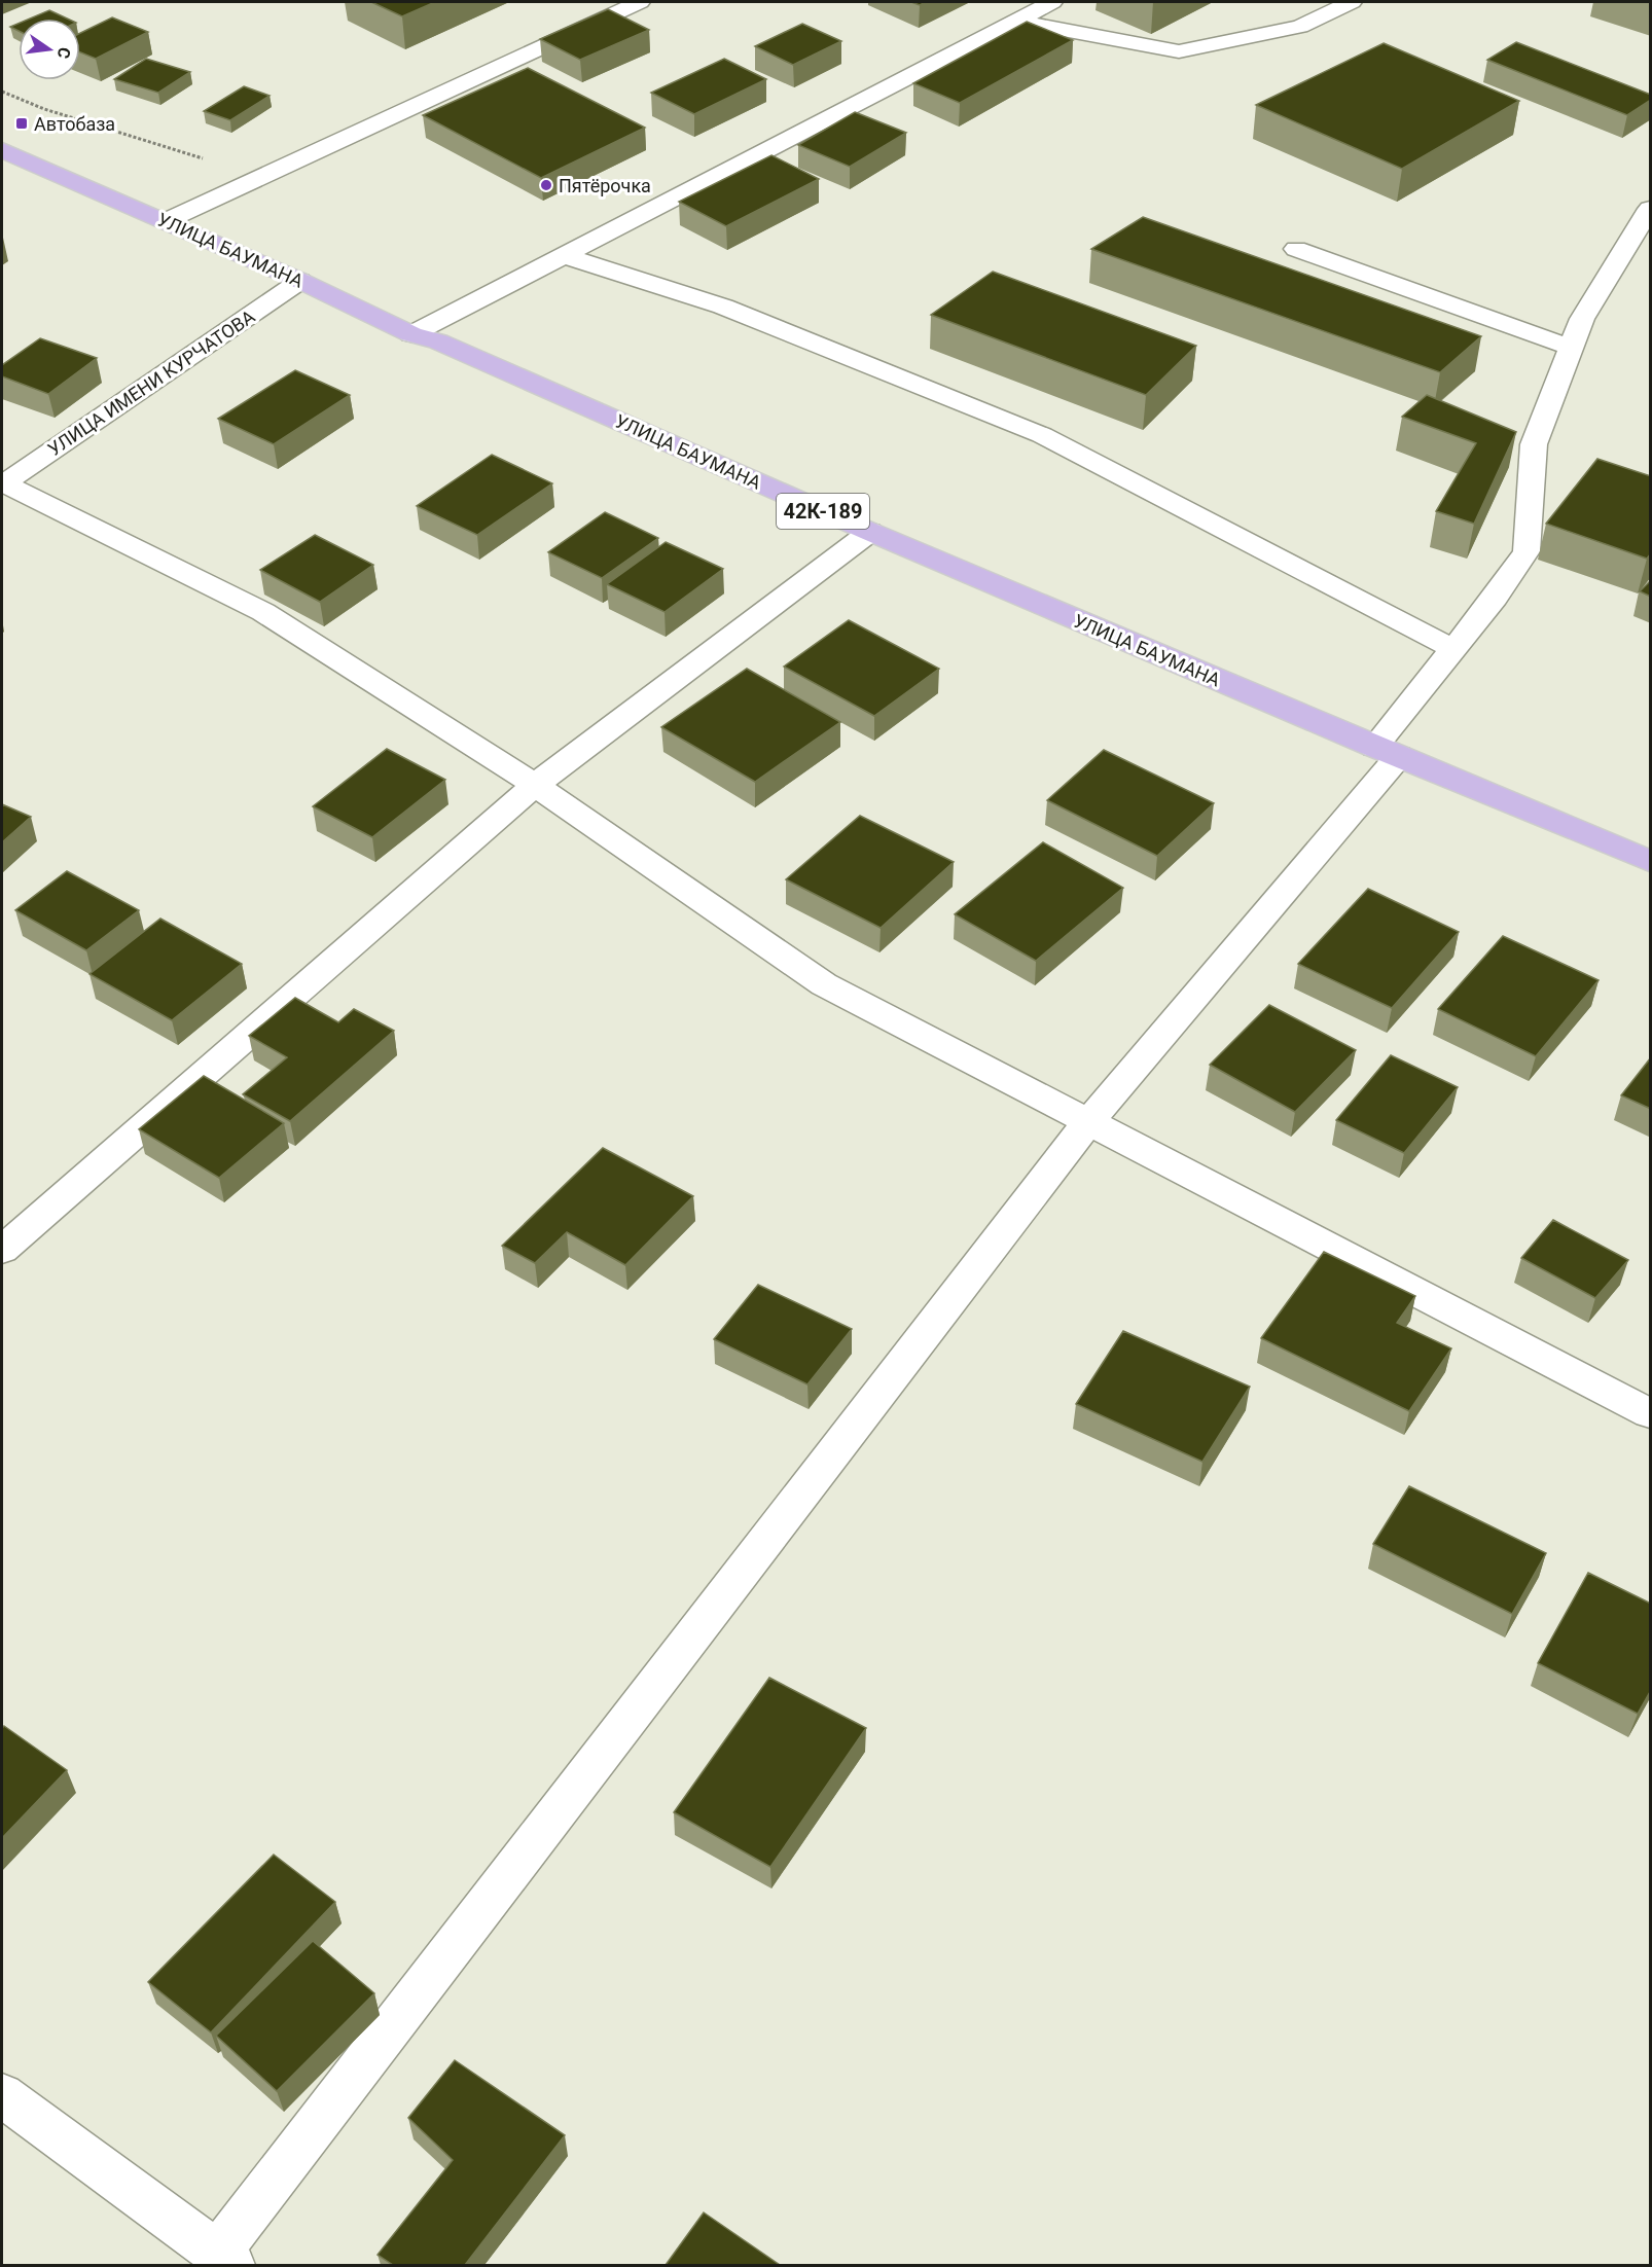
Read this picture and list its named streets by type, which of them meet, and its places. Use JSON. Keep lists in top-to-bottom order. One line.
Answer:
{"streets":{"main road":["УЛИЦА БАУМАНА","42К-189"],"street":["УЛИЦА ИМЕНИ КУРЧАТОВА"]},"crossings":[["УЛИЦА БАУМАНА","УЛИЦА ИМЕНИ КУРЧАТОВА"]],"places":{"transit":["Автобаза"],"other":["Пятёрочка"]},"north":"right"}
